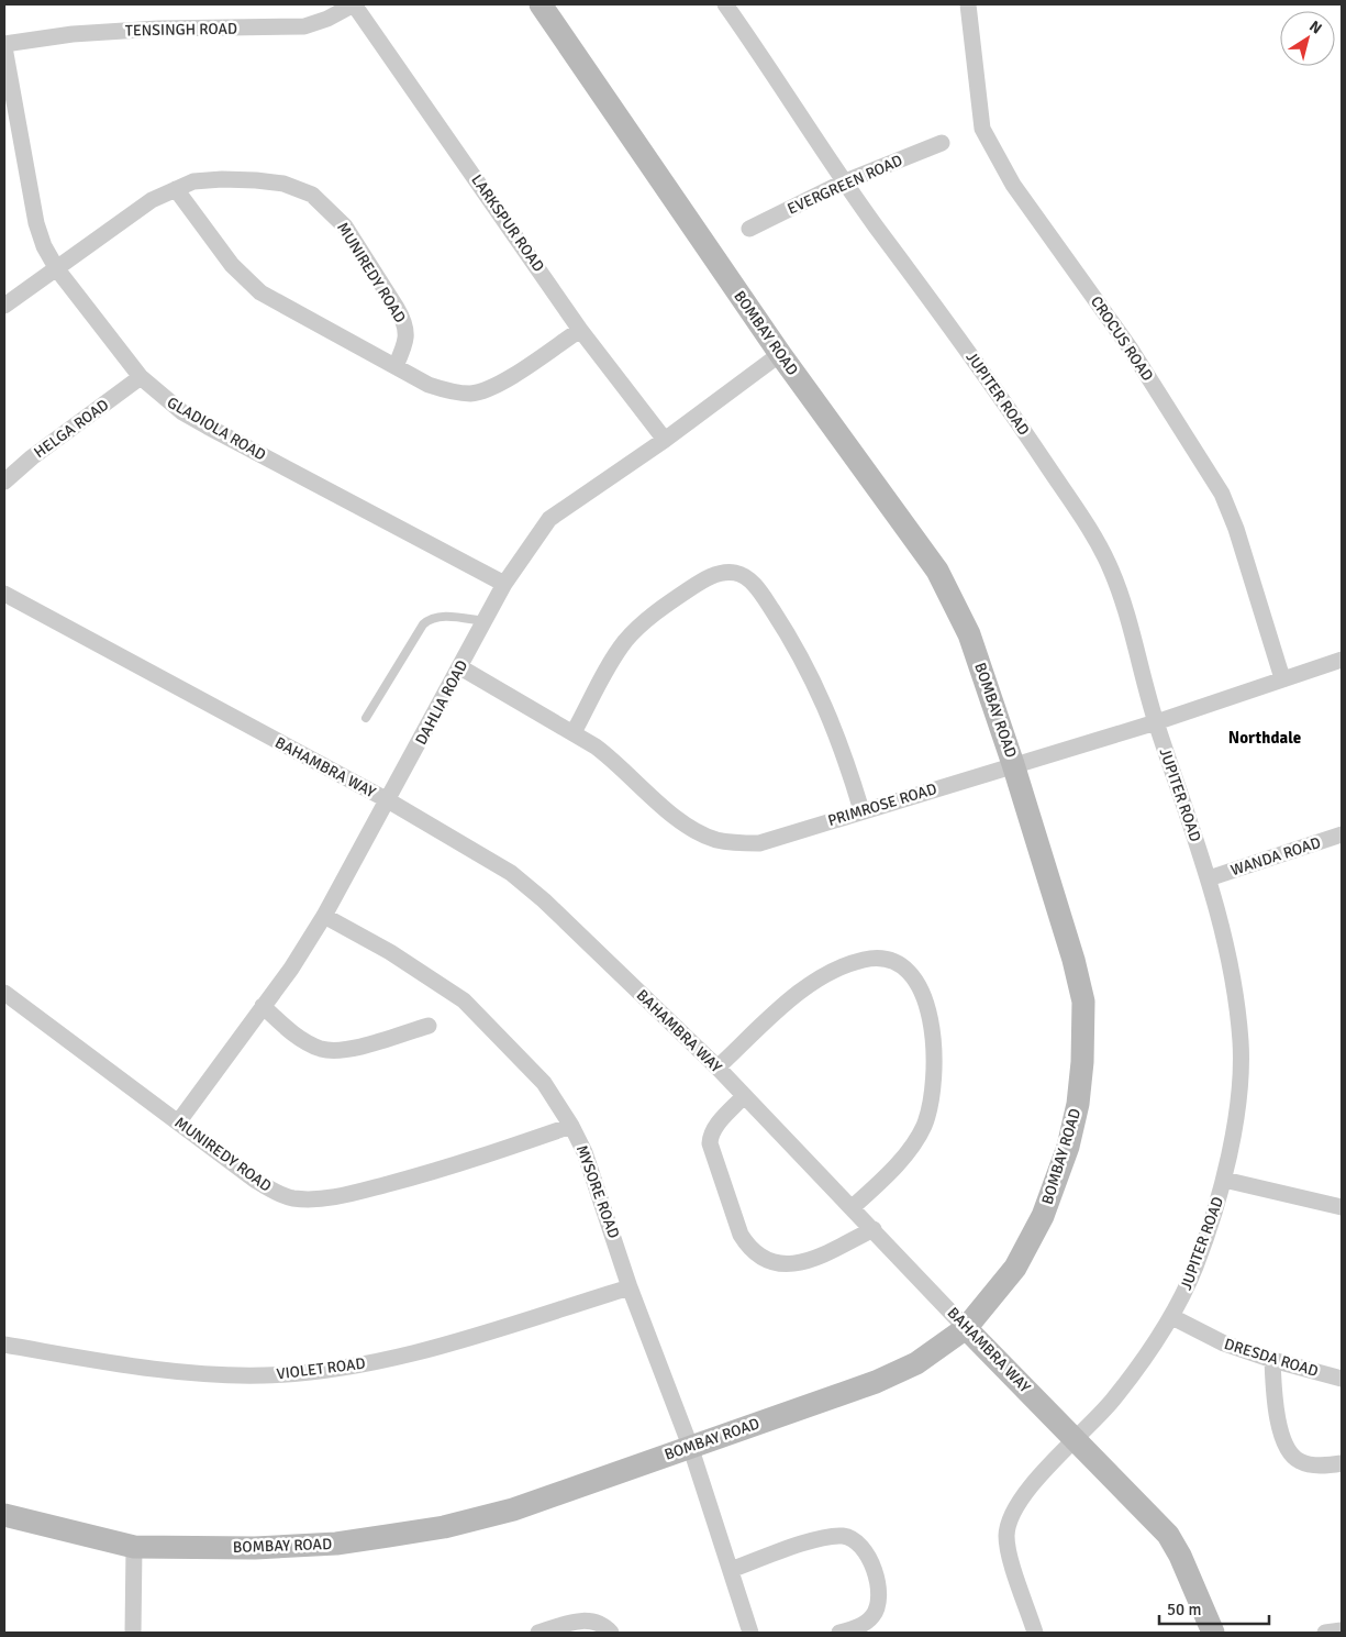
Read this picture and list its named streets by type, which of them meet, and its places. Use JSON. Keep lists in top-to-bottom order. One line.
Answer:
{"streets":{"street":["TENSINGH ROAD","EVERGREEN ROAD","LARKSPUR ROAD","MUNIREDY ROAD","BOMBAY ROAD","CROCUS ROAD","JUPITER ROAD","HELGA ROAD","GLADIOLA ROAD","DAHLIA ROAD","BAHAMBRA WAY","PRIMROSE ROAD","WANDA ROAD","MYSORE ROAD","DRESDA ROAD","VIOLET ROAD"]},"crossings":[["TENSINGH ROAD","LARKSPUR ROAD"],["TENSINGH ROAD","GLADIOLA ROAD"],["EVERGREEN ROAD","JUPITER ROAD"],["LARKSPUR ROAD","DAHLIA ROAD"],["MUNIREDY ROAD","GLADIOLA ROAD"],["MUNIREDY ROAD","DAHLIA ROAD"],["MUNIREDY ROAD","MYSORE ROAD"],["BOMBAY ROAD","DAHLIA ROAD"],["BOMBAY ROAD","BAHAMBRA WAY"],["BOMBAY ROAD","PRIMROSE ROAD"],["BOMBAY ROAD","MYSORE ROAD"],["CROCUS ROAD","PRIMROSE ROAD"],["JUPITER ROAD","BAHAMBRA WAY"],["JUPITER ROAD","PRIMROSE ROAD"],["JUPITER ROAD","WANDA ROAD"],["JUPITER ROAD","DRESDA ROAD"],["HELGA ROAD","GLADIOLA ROAD"],["GLADIOLA ROAD","DAHLIA ROAD"],["DAHLIA ROAD","BAHAMBRA WAY"],["DAHLIA ROAD","PRIMROSE ROAD"],["DAHLIA ROAD","MYSORE ROAD"],["MYSORE ROAD","VIOLET ROAD"]],"districts":["Northdale"],"scale_bar":"50 m","north":"top right"}
